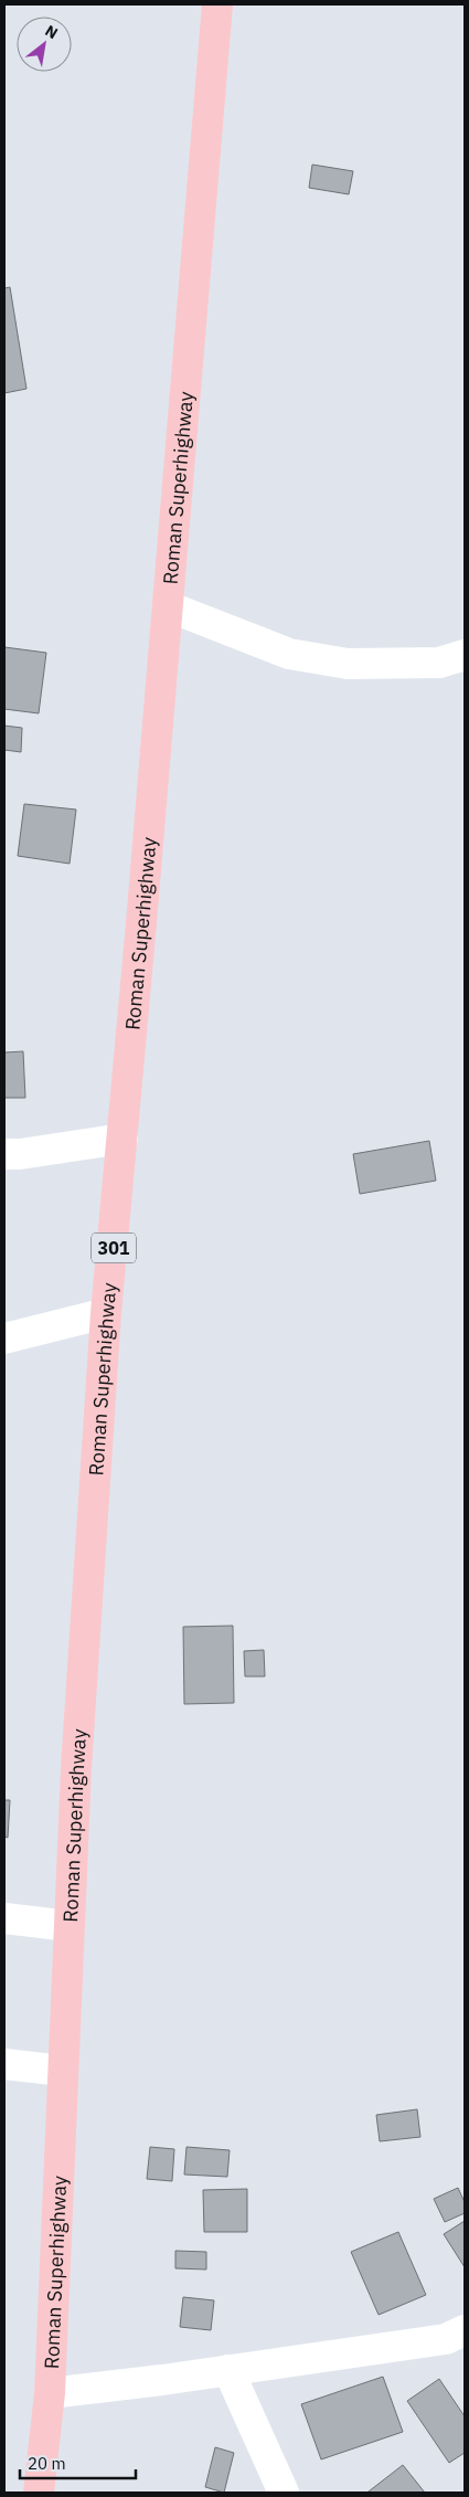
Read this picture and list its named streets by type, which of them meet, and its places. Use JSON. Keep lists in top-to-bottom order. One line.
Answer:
{"streets":{"main road":["Roman Superhighway","301"]},"scale_bar":"20 m","north":"top right"}
